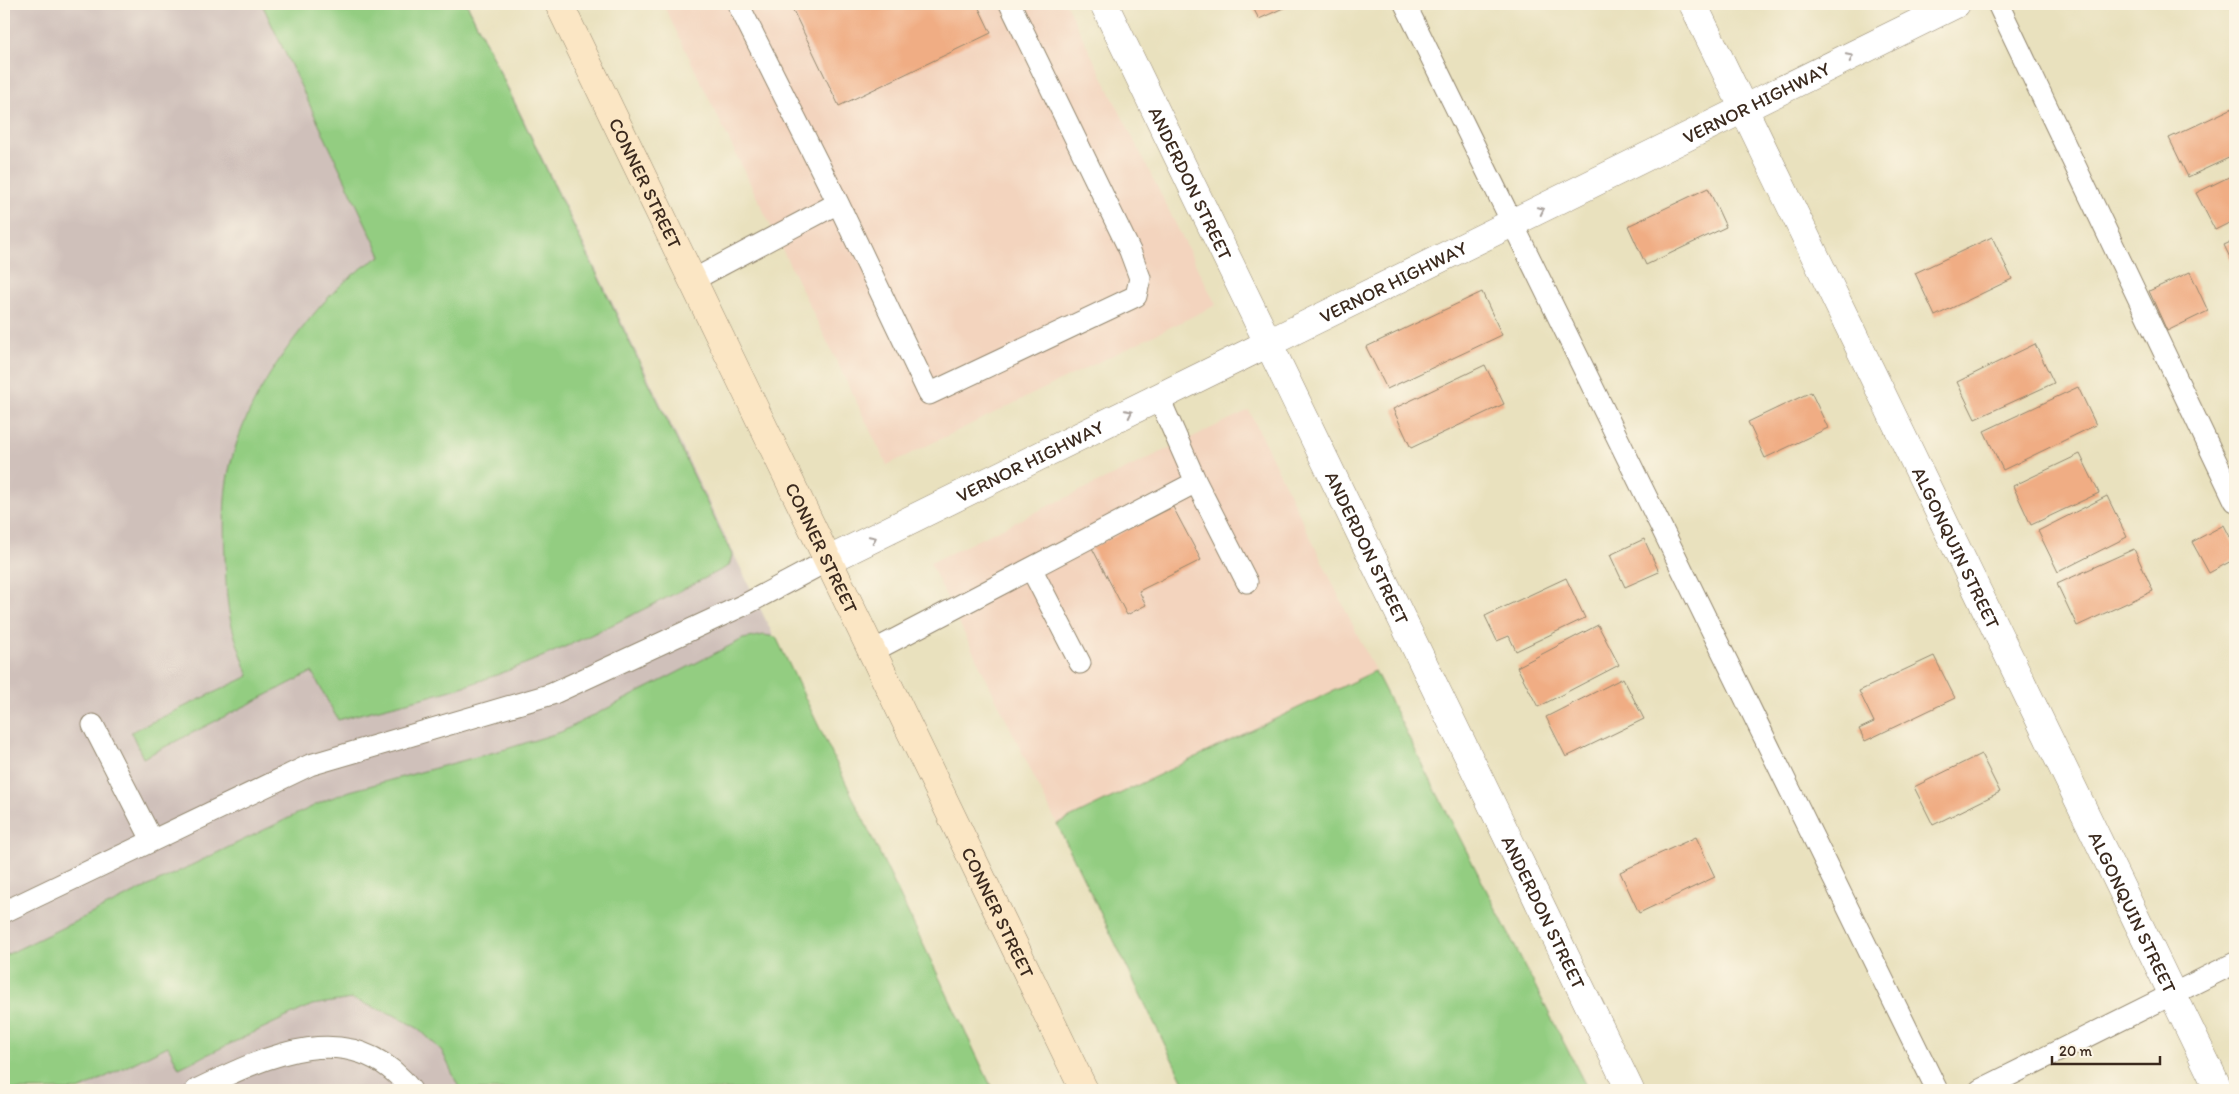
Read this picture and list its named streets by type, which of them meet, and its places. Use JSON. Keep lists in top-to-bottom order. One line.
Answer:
{"streets":{"main road":["CONNER STREET"],"street":["VERNOR HIGHWAY","ANDERDON STREET","ALGONQUIN STREET"]},"crossings":[["VERNOR HIGHWAY","CONNER STREET"],["VERNOR HIGHWAY","ANDERDON STREET"],["VERNOR HIGHWAY","ALGONQUIN STREET"]],"one_way":["VERNOR HIGHWAY"],"scale_bar":"20 m"}
